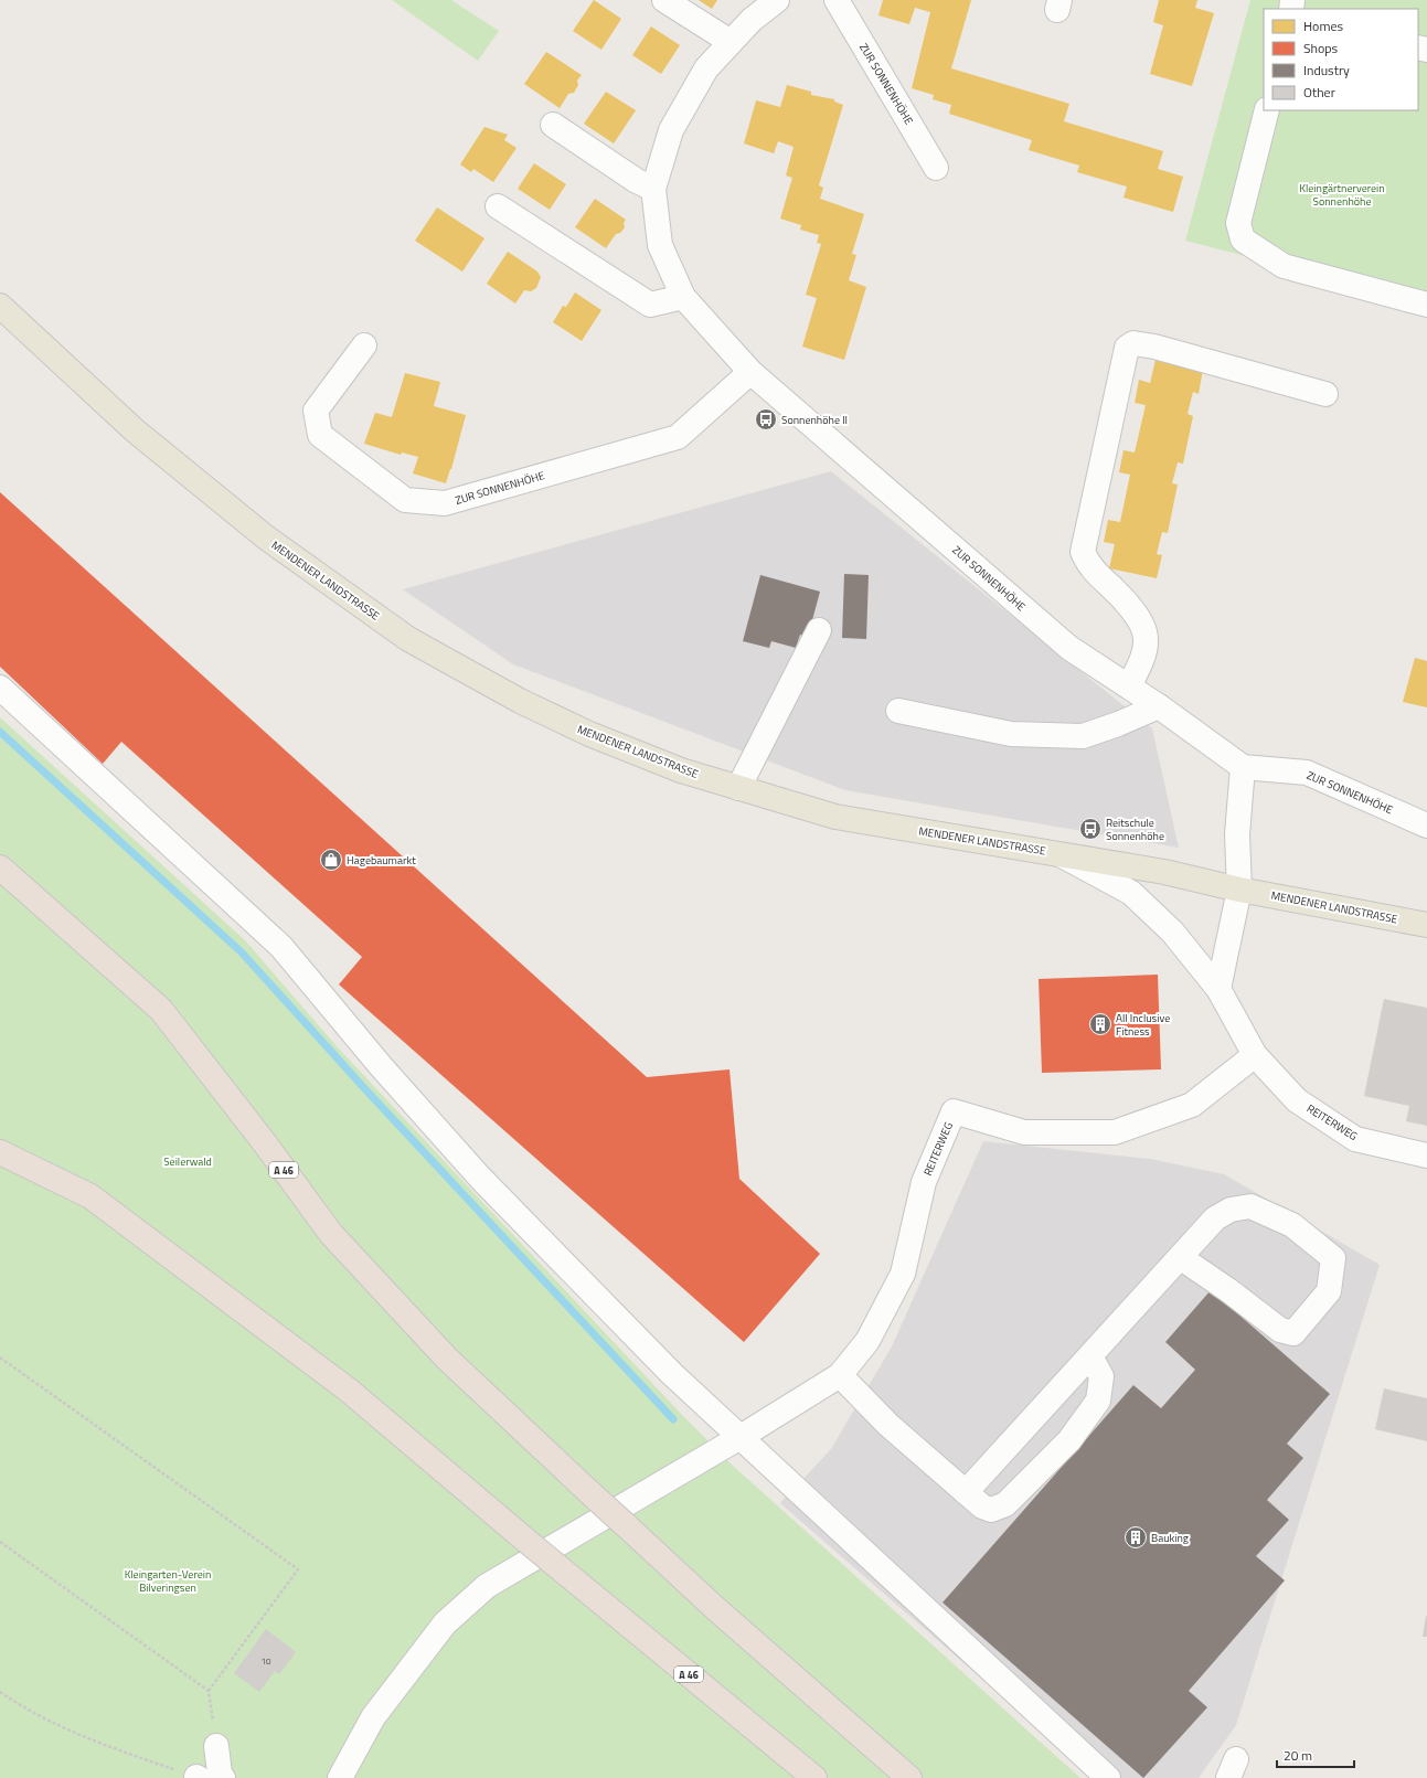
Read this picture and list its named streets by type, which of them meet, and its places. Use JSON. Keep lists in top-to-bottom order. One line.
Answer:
{"streets":{"highway":["A 46"],"main road":["MENDENER LANDSTRASSE"],"street":["ZUR SONNENHÖHE","REITERWEG"]},"crossings":[["MENDENER LANDSTRASSE","REITERWEG"]],"parks":["Kleingärtnerverein Sonnenhöhe","Seilerwald","Kleingarten-Verein Bilveringsen"],"places":{"bus stop":["Sonnenhöhe II","Reitschule Sonnenhöhe"],"shop":["Hagebaumarkt"],"building":["All Inclusive Fitness","Bauking"]},"house_numbers":["10"],"legend":["Homes","Shops","Industry","Other"],"scale_bar":"20 m"}
